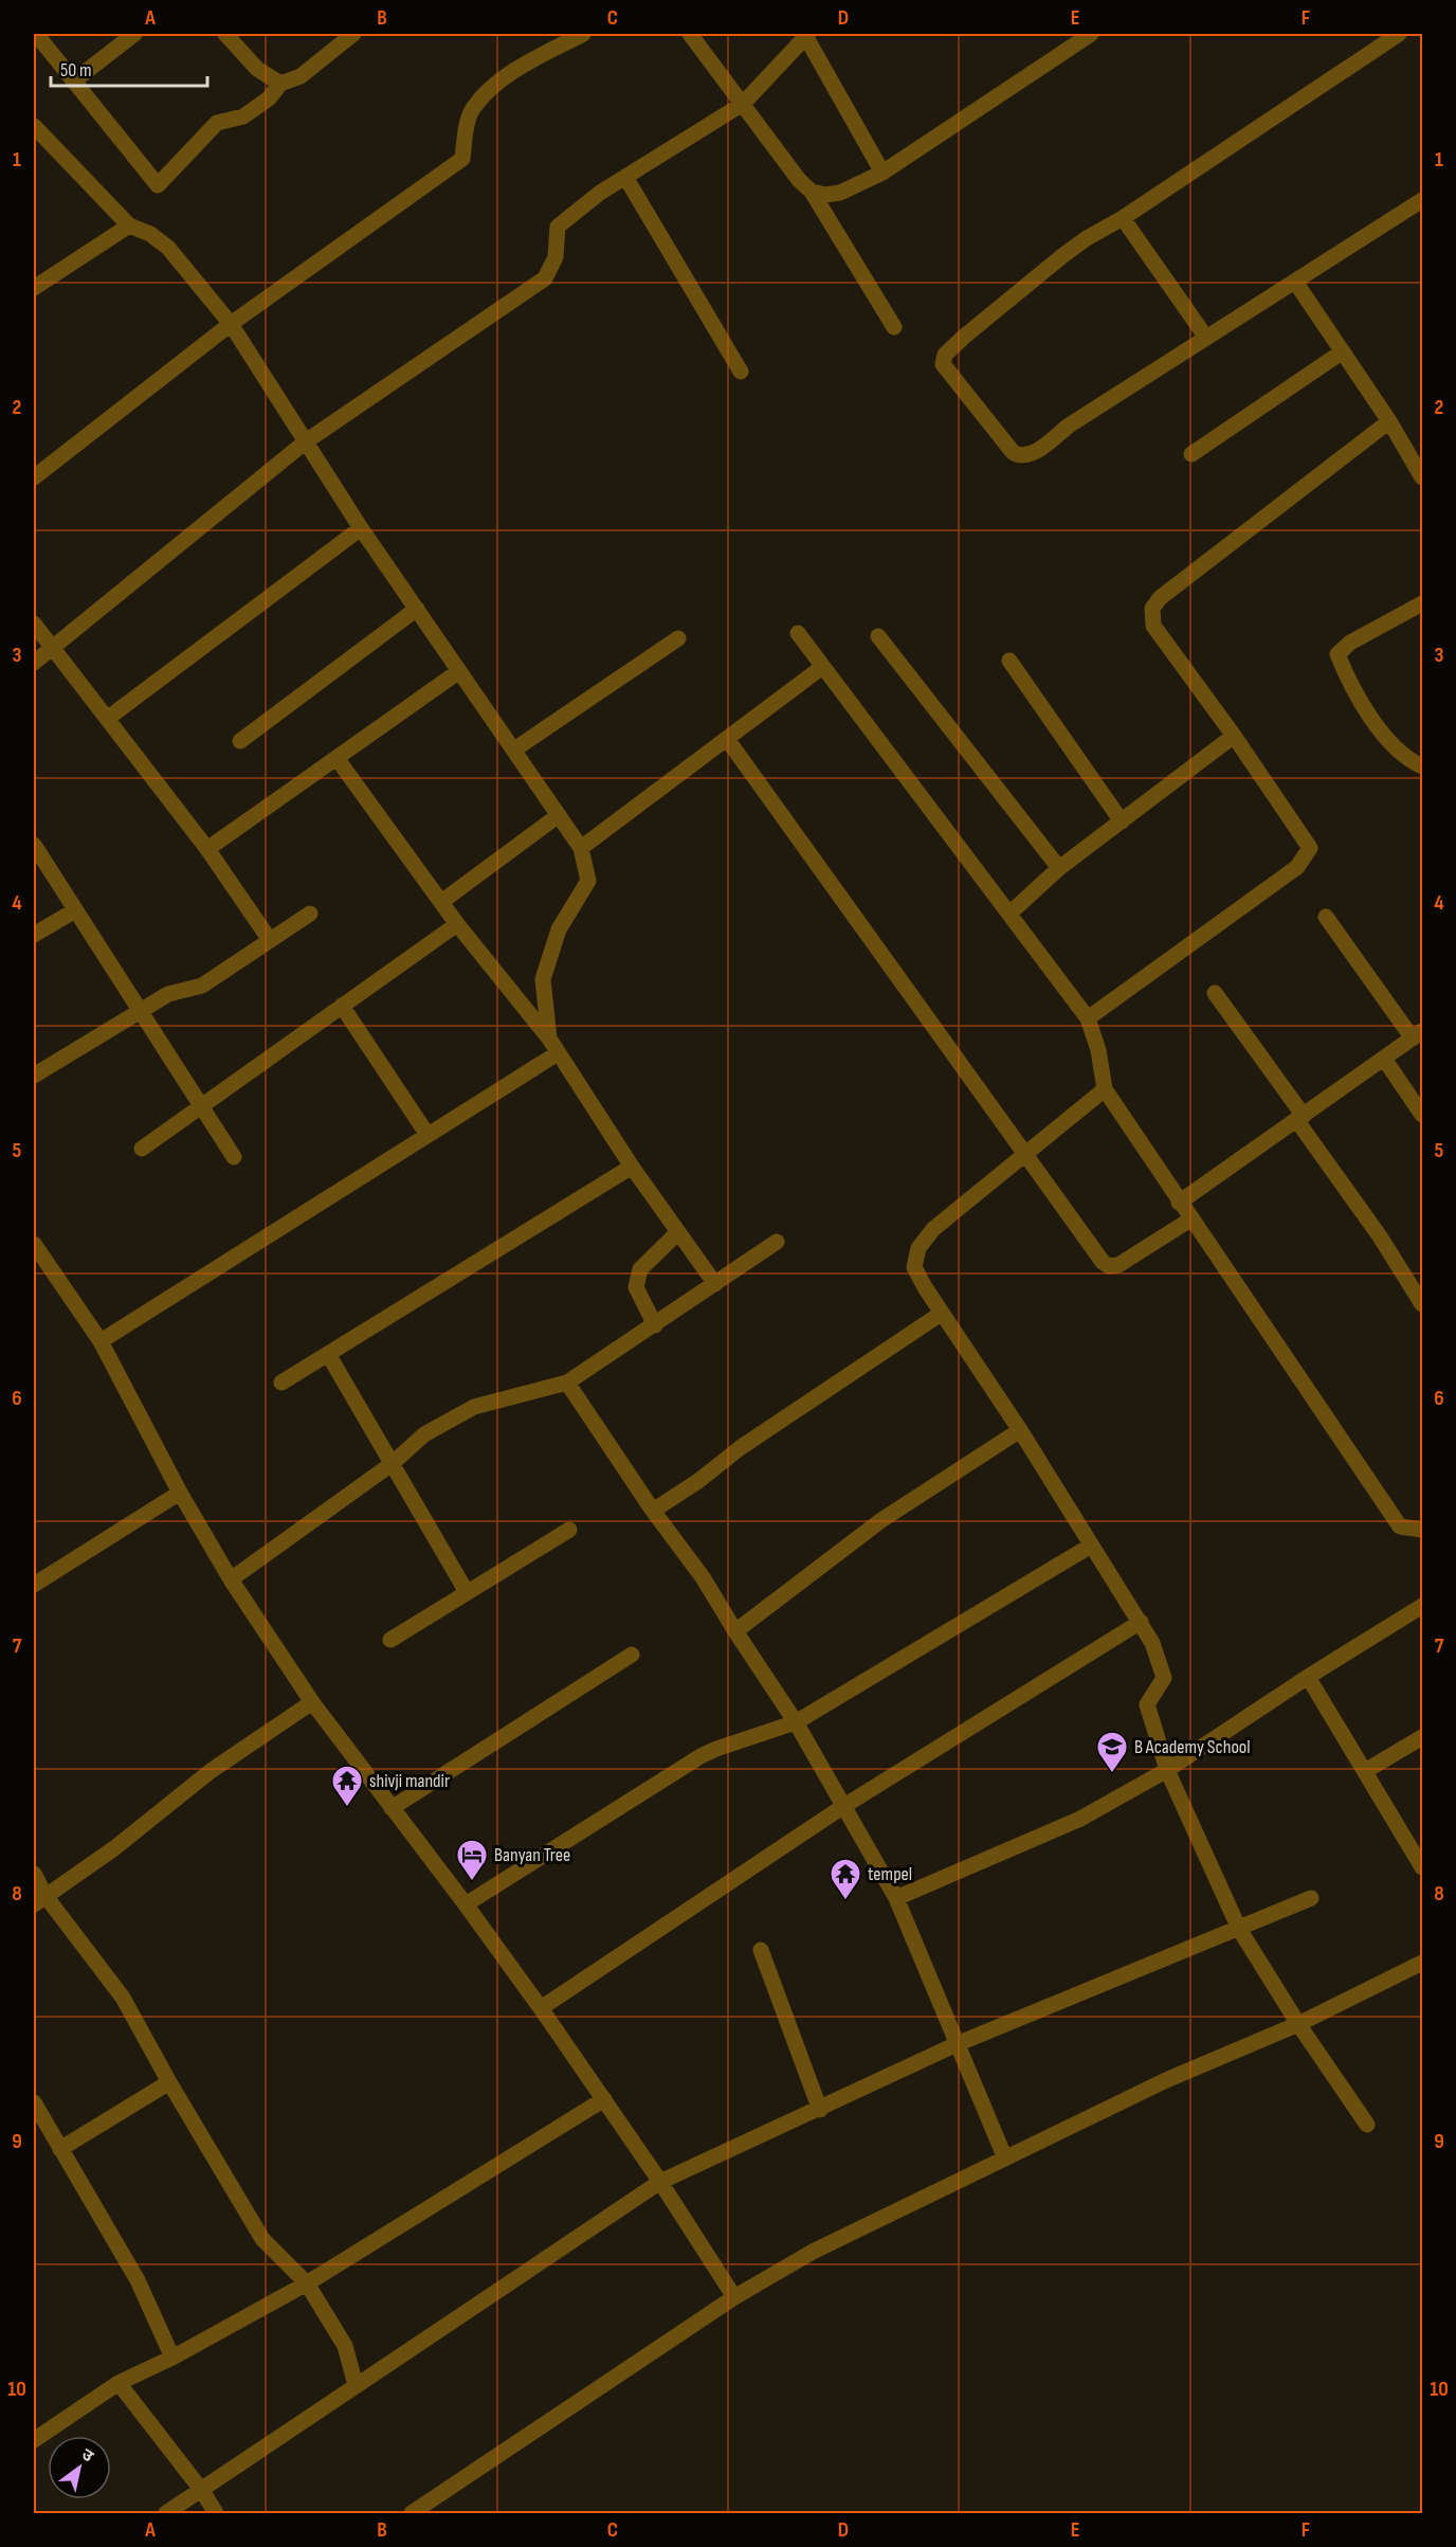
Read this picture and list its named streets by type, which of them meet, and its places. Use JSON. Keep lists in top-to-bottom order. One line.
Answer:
{"places":{"school or university":["B Academy School"],"temple":["shivji mandir","tempel"],"hotel":["Banyan Tree"]},"scale_bar":"50 m","north":"top right","grid":{"columns":["A","B","C","D","E","F"],"rows":["1","2","3","4","5","6","7","8","9","10"]}}
